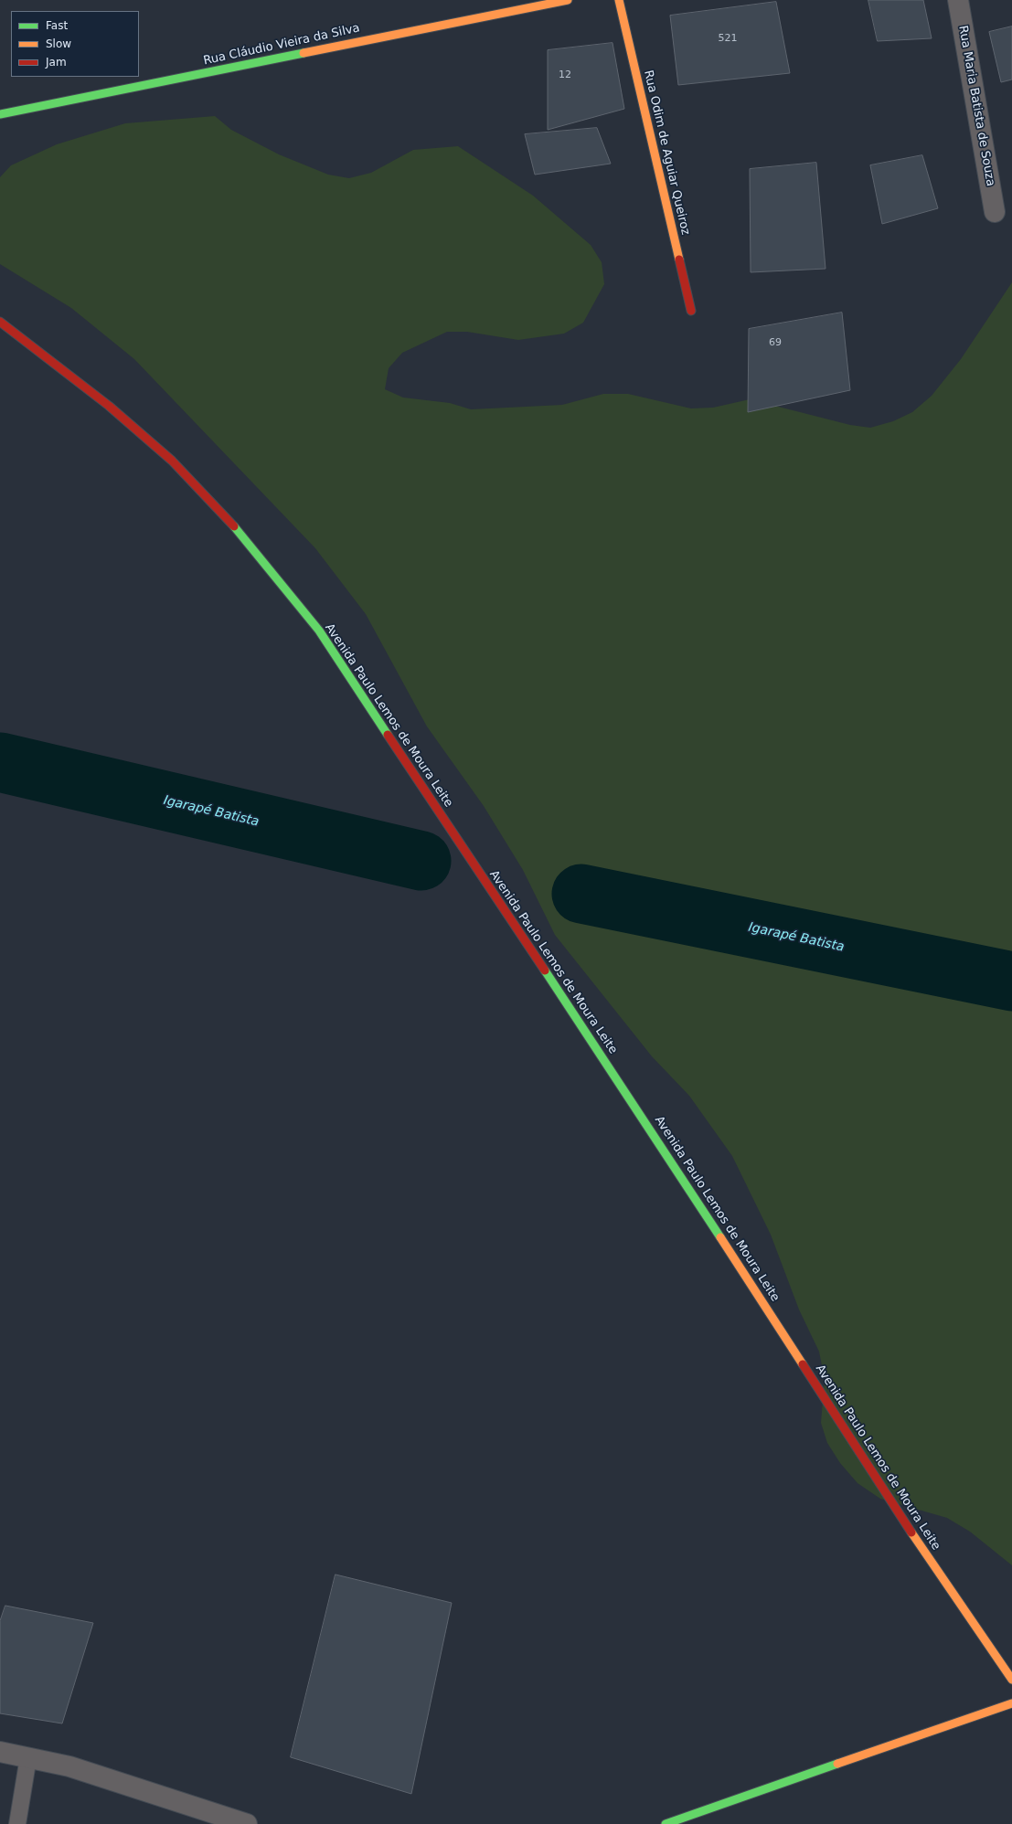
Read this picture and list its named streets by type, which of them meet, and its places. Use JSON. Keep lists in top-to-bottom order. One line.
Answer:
{"streets":{"street":["Rua Cláudio Vieira da Silva","Rua Maria Batista de Souza","Rua Odim de Aguiar Queiroz","Avenida Paulo Lemos de Moura Leite"]},"water":["Igarapé Batista"],"house_numbers":["521","12","69"],"legend":["Fast","Slow","Jam"]}
